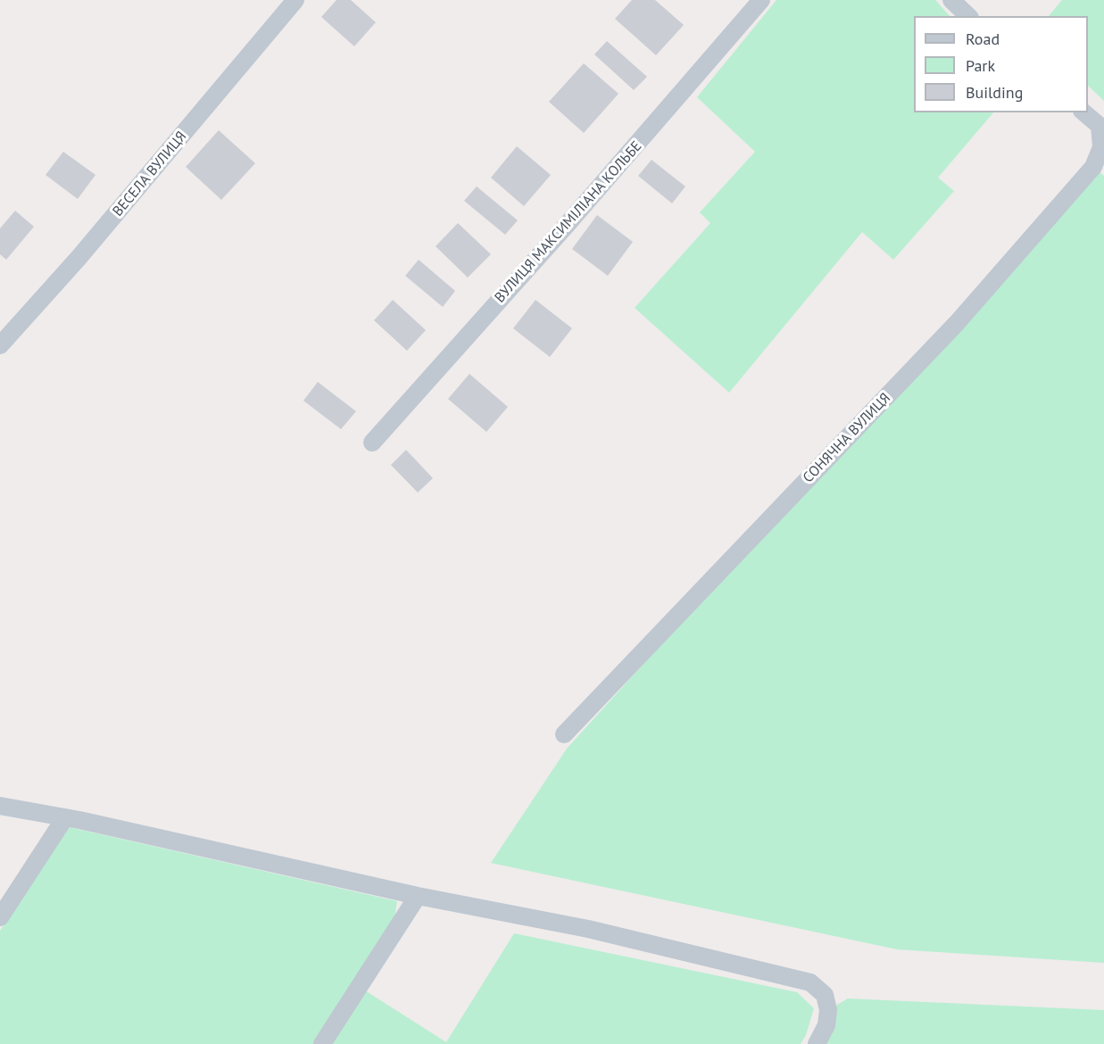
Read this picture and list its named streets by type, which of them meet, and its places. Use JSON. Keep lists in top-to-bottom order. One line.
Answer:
{"streets":{"street":["ВЕСЕЛА ВУЛИЦЯ","ВУЛИЦЯ МАКСИМІЛІАНА КОЛЬБЕ","СОНЯЧНА ВУЛИЦЯ"]},"legend":["Road","Park","Building"]}
